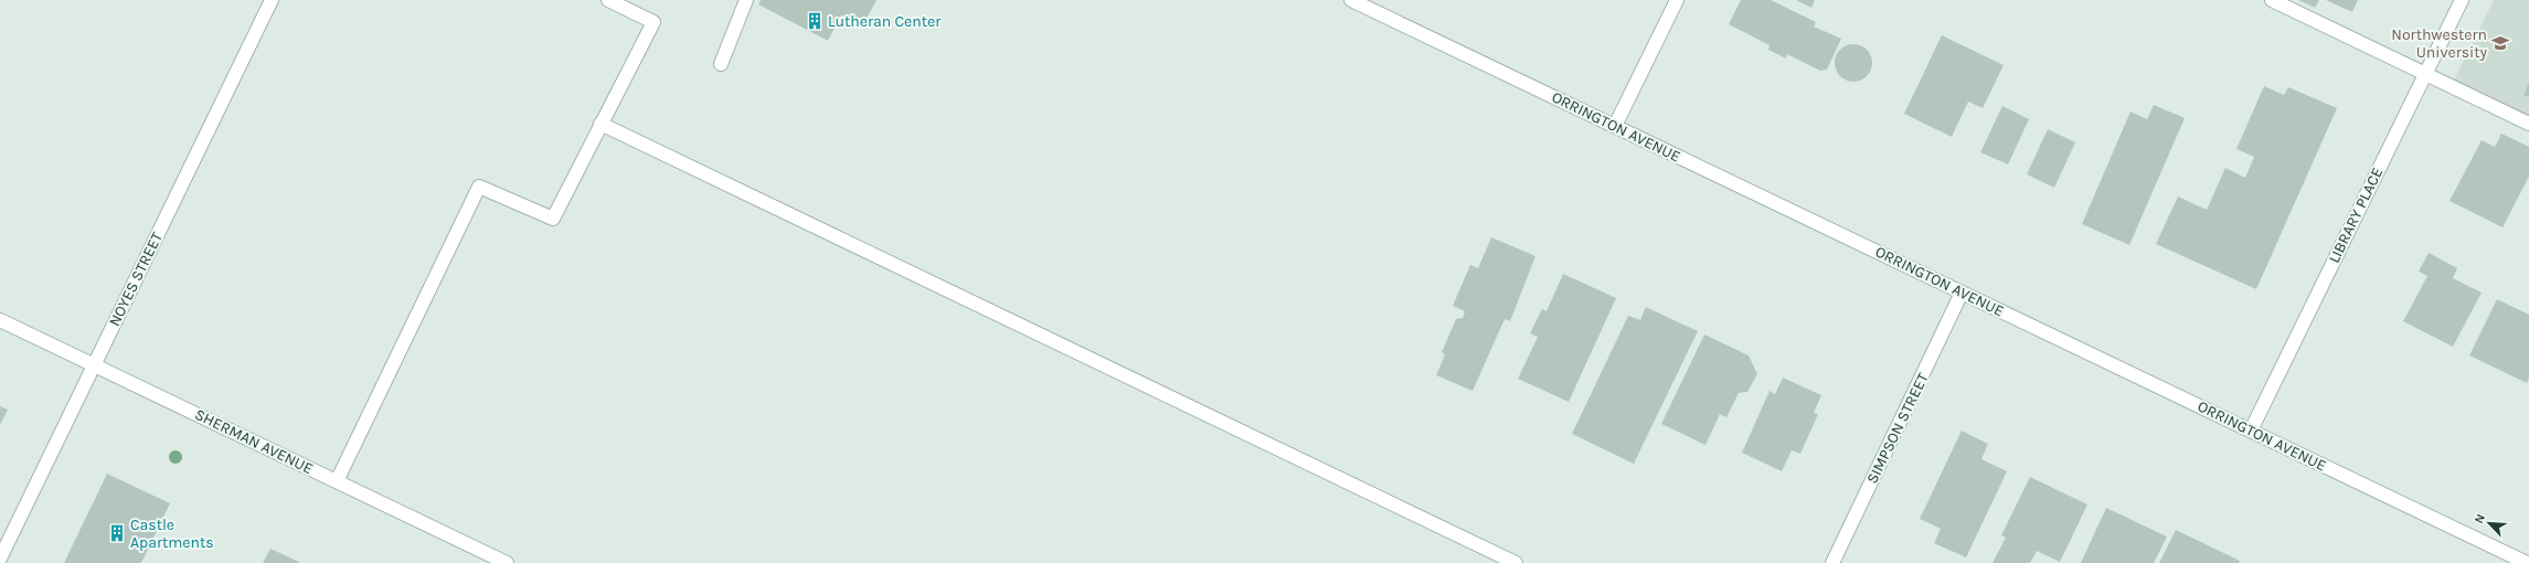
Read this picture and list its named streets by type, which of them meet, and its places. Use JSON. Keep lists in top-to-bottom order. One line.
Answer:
{"streets":{"street":["ORRINGTON AVENUE","LIBRARY PLACE","NOYES STREET","SIMPSON STREET","SHERMAN AVENUE"]},"crossings":[["ORRINGTON AVENUE","LIBRARY PLACE"],["ORRINGTON AVENUE","SIMPSON STREET"],["NOYES STREET","SHERMAN AVENUE"]],"places":{"building":["Lutheran Center","Castle Apartments"],"school or university":["Northwestern University"]},"north":"top left"}
